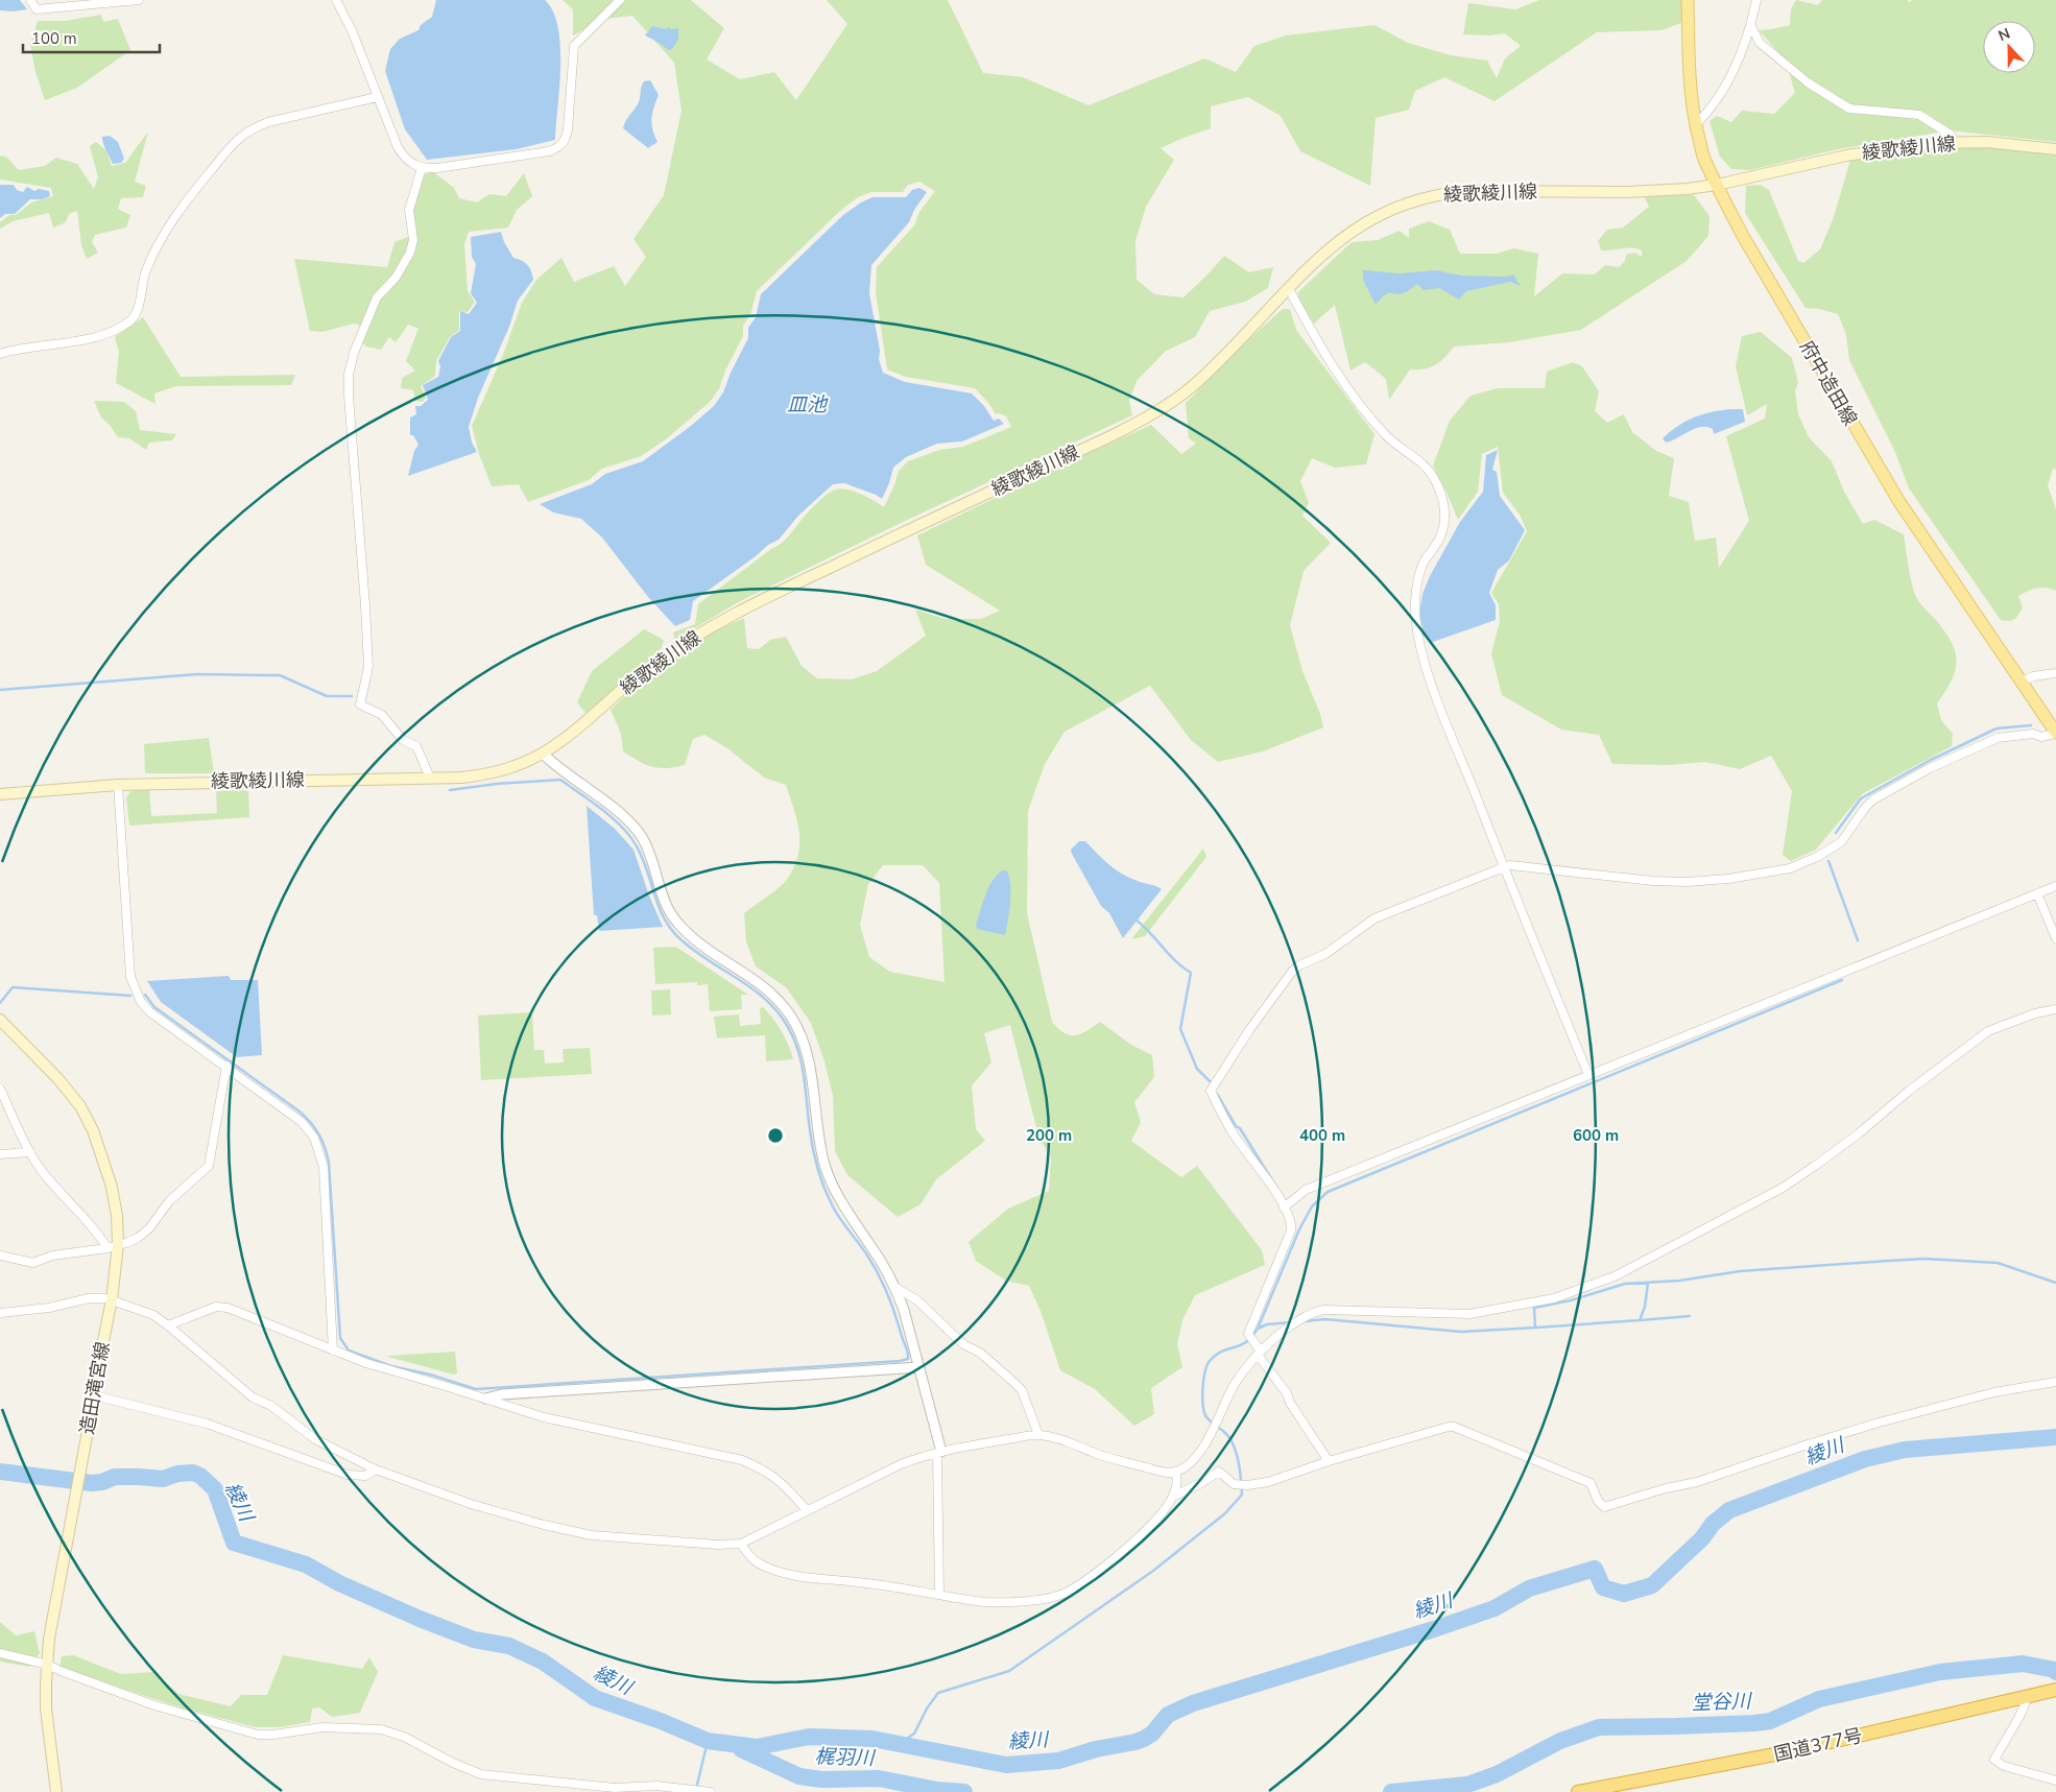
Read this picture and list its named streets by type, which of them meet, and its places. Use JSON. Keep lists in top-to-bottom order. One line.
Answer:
{"streets":{"highway":["国道377号"],"main road":["綾歌綾川線","府中造田線","造田滝宮線"]},"crossings":[["綾歌綾川線","府中造田線"]],"water":["皿池","綾川","堂谷川","梶羽川"],"scale_bar":"100 m","north":"top","rings":["200 m","400 m","600 m"]}
